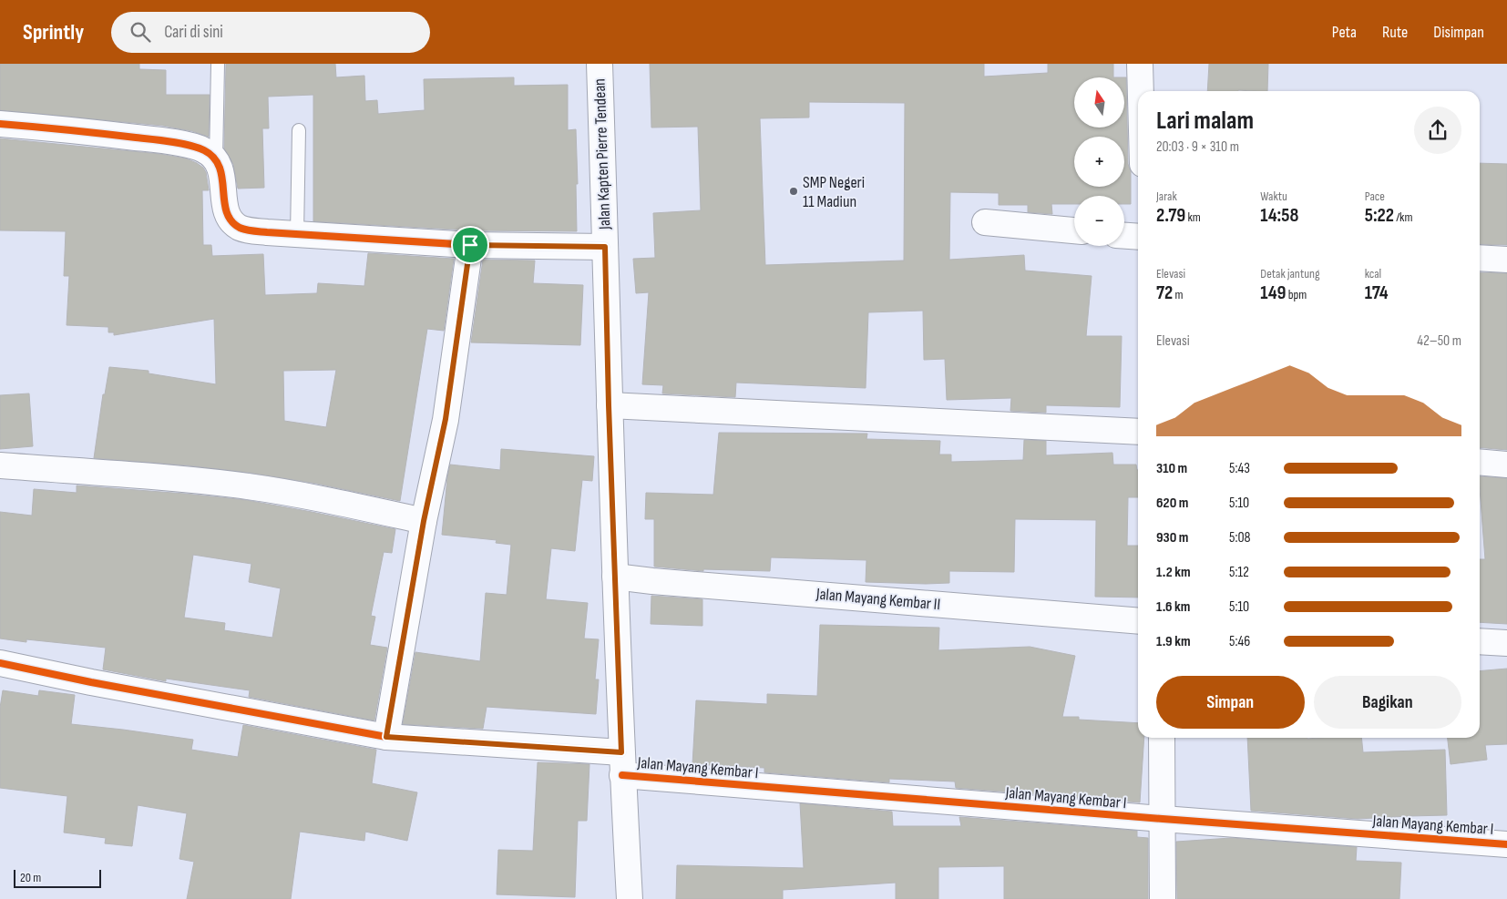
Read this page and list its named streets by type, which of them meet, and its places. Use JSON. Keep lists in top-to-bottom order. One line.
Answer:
{"streets":{"street":["Jalan Kapten Pierre Tendean","Jalan Mayang Kembar II","Jalan Mayang Kembar I"]},"crossings":[["Jalan Kapten Pierre Tendean","Jalan Mayang Kembar II"],["Jalan Kapten Pierre Tendean","Jalan Mayang Kembar I"]],"places":["SMP Negeri 11 Madiun"],"scale_bar":"20 m","north":"top","page":{"header":"Sprintly","search":"Cari di sini","nav":["Peta","Rute","Disimpan"],"map_buttons":["+","−"],"heading":["Lari malam","20:03 · 9 × 310 m"],"stats":[["Jarak","2.79 km"],["Waktu","14:58"],["Pace","5:22 /km"],["Elevasi","72 m"],["Detak jantung","149 bpm"],["kcal","174"]],"chart":["Elevasi","42–50 m"],"list":[{"name":"310 m","note":"5:43"},{"name":"620 m","note":"5:10"},{"name":"930 m","note":"5:08"},{"name":"1.2 km","note":"5:12"},{"name":"1.6 km","note":"5:10"},{"name":"1.9 km","note":"5:46"}],"buttons":["Simpan","Bagikan"],"scale":"20 m"}}
